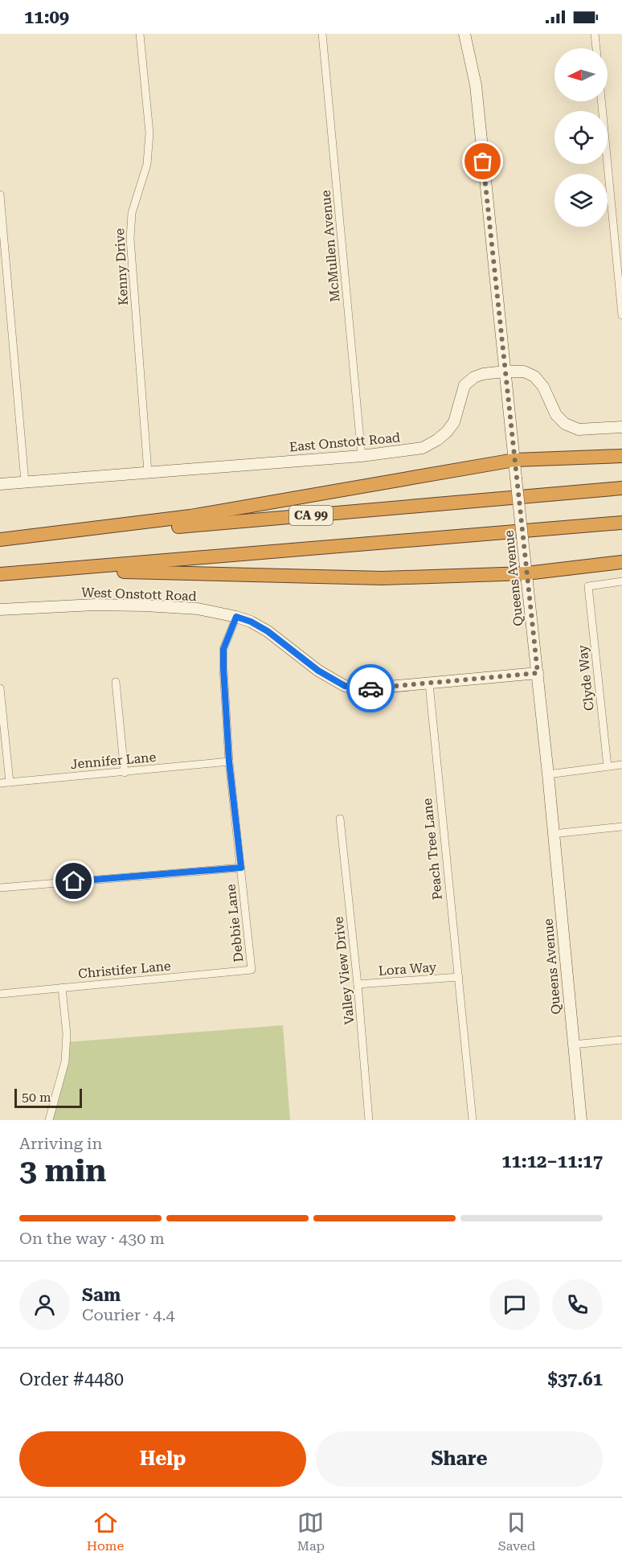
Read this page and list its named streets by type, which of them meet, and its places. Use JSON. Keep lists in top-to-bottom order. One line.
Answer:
{"streets":{"highway":["CA 99"],"street":["McMullen Avenue","Kenny Drive","East Onstott Road","Queens Avenue","West Onstott Road","Clyde Way","Jennifer Lane","Peach Tree Lane","Debbie Lane","Lora Way","Christifer Lane","Valley View Drive"]},"crossings":[["McMullen Avenue","East Onstott Road"],["Kenny Drive","East Onstott Road"],["East Onstott Road","Queens Avenue"],["West Onstott Road","Peach Tree Lane"],["West Onstott Road","Debbie Lane"],["Jennifer Lane","Debbie Lane"],["Peach Tree Lane","Lora Way"],["Debbie Lane","Christifer Lane"],["Lora Way","Valley View Drive"]],"scale_bar":"50 m","north":"left","page":{"status":"11:09","scale":"50 m","heading":["3 min","Arriving in","11:12–11:17"],"panel":["Sam","Courier · 4.4","Order #4480","$37.61"],"bar":"On the way · 430 m","buttons":["Help","Share"],"tabs":["Home","Map","Saved"]}}
